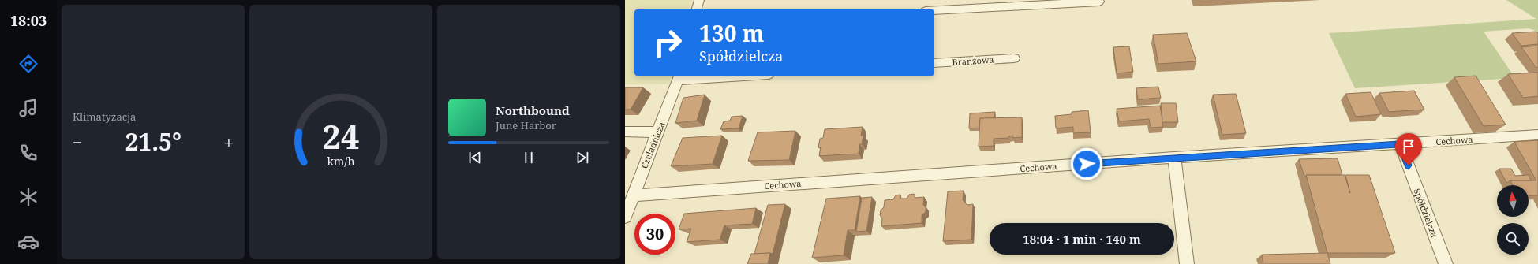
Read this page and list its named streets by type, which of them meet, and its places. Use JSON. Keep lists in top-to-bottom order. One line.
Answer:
{"streets":{"street":["Branżowa","Cechowa","Czeladnicza","Spółdzielcza"]},"crossings":[["Cechowa","Czeladnicza"],["Cechowa","Spółdzielcza"]],"north":"top","page":{"tabs":"18:03","tile":"Klimatyzacja","turn":["130 m","Spółdzielcza"],"song":["Northbound","June Harbor"],"heat":["−","21.5°","+"],"limit":"30","trip":"18:04 · 1 min · 140 m","gauge":["24","km/h"]}}
